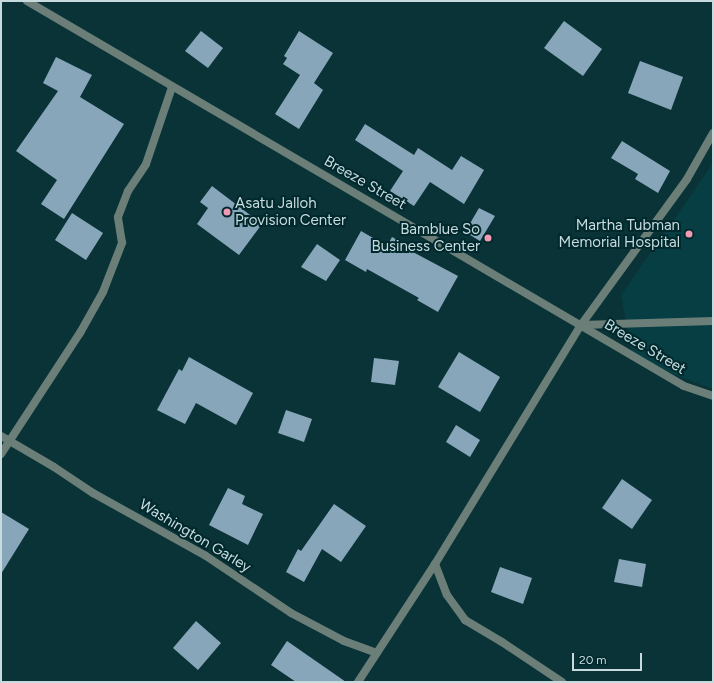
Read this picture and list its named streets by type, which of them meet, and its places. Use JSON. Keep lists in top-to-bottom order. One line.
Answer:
{"streets":{"street":["Breeze Street","Washington Garley"]},"places":["Asatu Jalloh Provision Center","Martha Tubman Memorial Hospital","Bamblue So Business Center"],"scale_bar":"20 m"}
